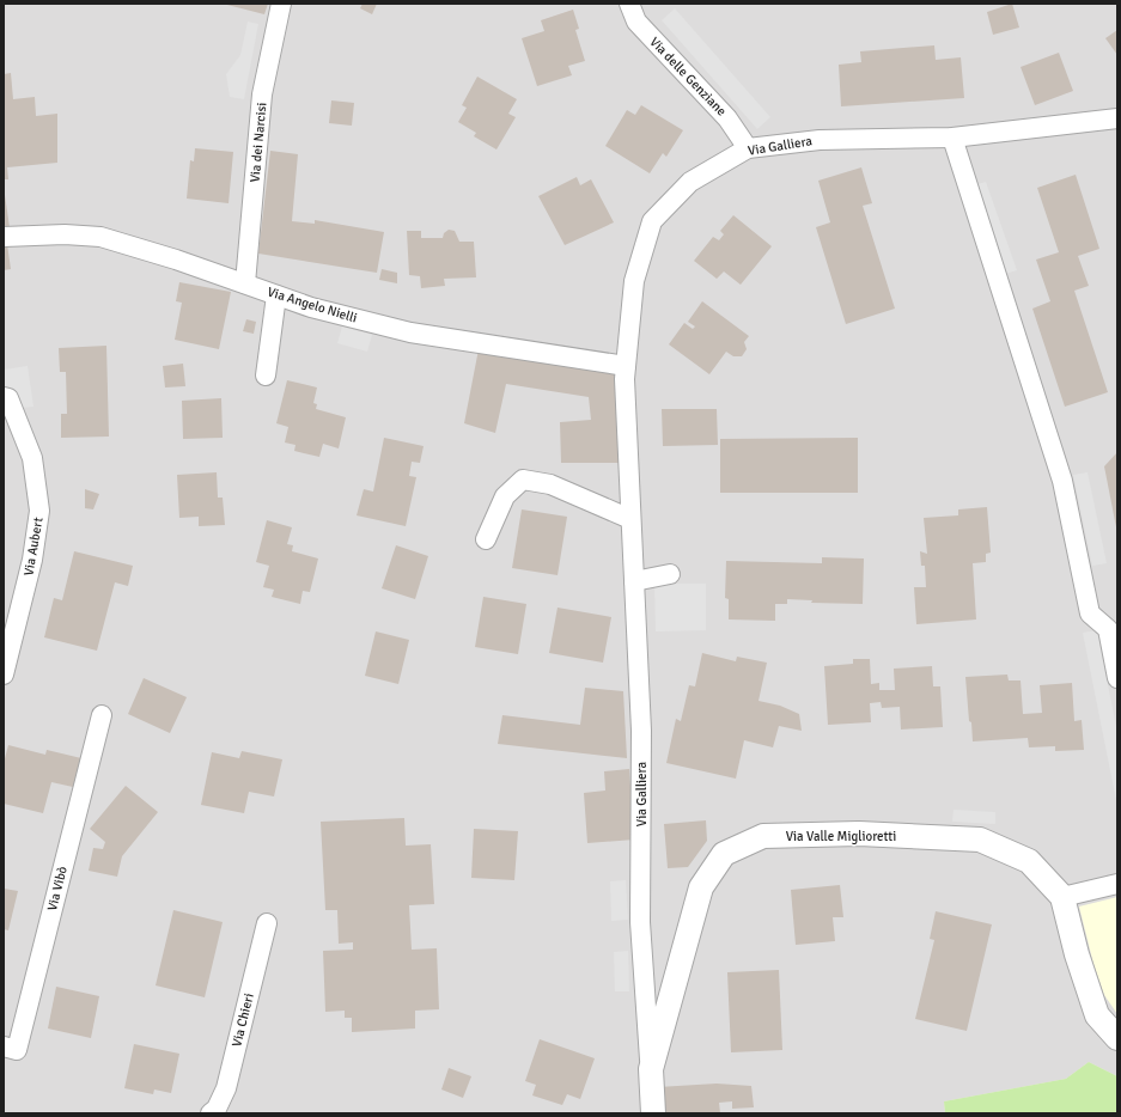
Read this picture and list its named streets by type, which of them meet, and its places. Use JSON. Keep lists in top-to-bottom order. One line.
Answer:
{"streets":{"street":["Via delle Genziane","Via dei Narcisi","Via Galliera","Via Angelo Nielli","Via Aubert","Via Valle Miglioretti","Via Vibò","Via Chieri"]},"crossings":[["Via delle Genziane","Via Galliera"],["Via dei Narcisi","Via Angelo Nielli"],["Via Galliera","Via Angelo Nielli"],["Via Galliera","Via Valle Miglioretti"]]}
